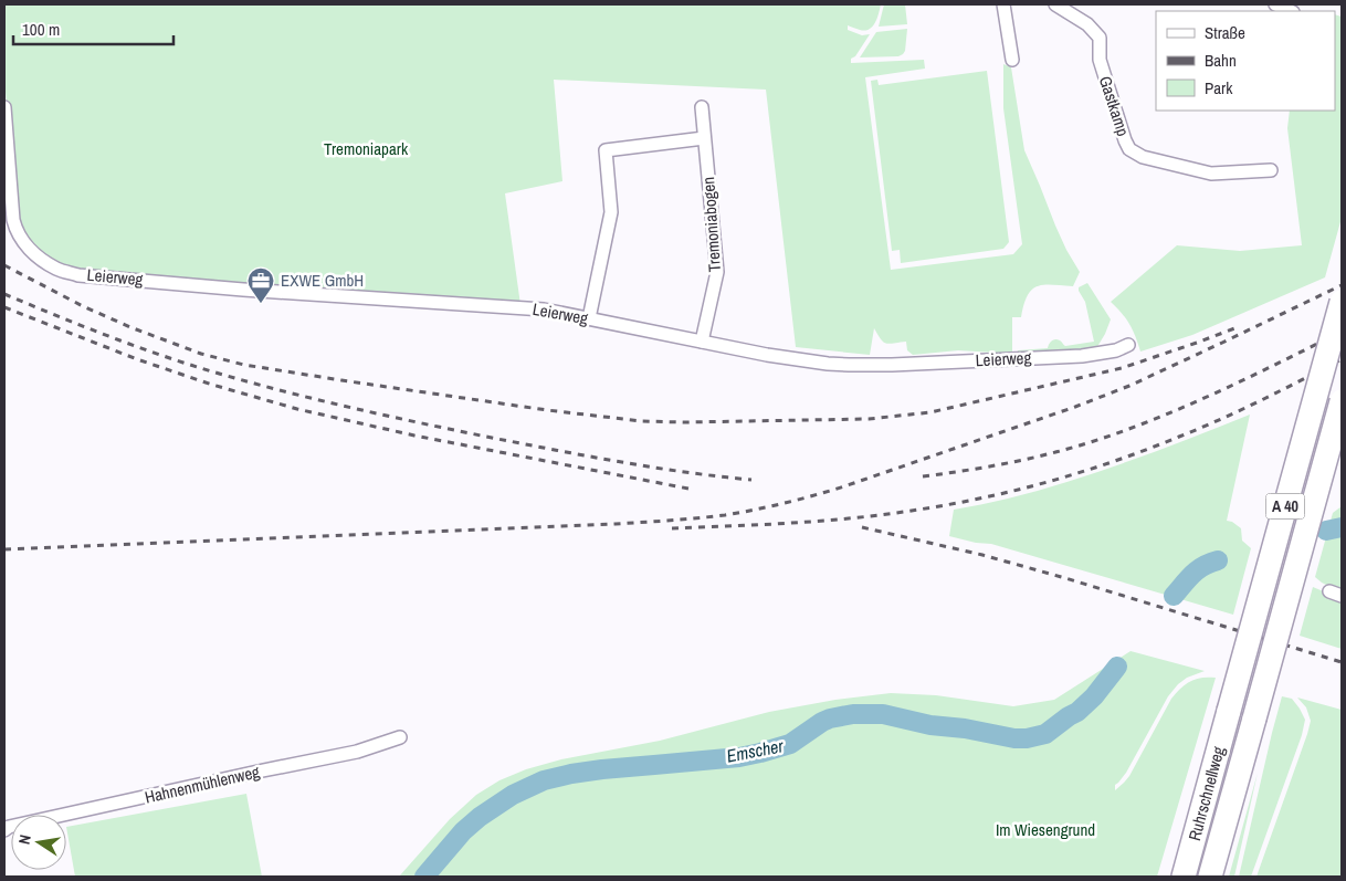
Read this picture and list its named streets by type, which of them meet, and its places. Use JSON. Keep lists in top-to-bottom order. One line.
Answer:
{"streets":{"highway":["A 40","Ruhrschnellweg"],"street":["Gastkamp","Tremoniabogen","Leierweg","Hahnenmühlenweg"]},"crossings":[["Tremoniabogen","Leierweg"]],"water":["Emscher"],"parks":["Tremoniapark","Im Wiesengrund"],"places":{"office":["EXWE GmbH"]},"legend":["Straße","Bahn","Park"],"scale_bar":"100 m","north":"left"}
